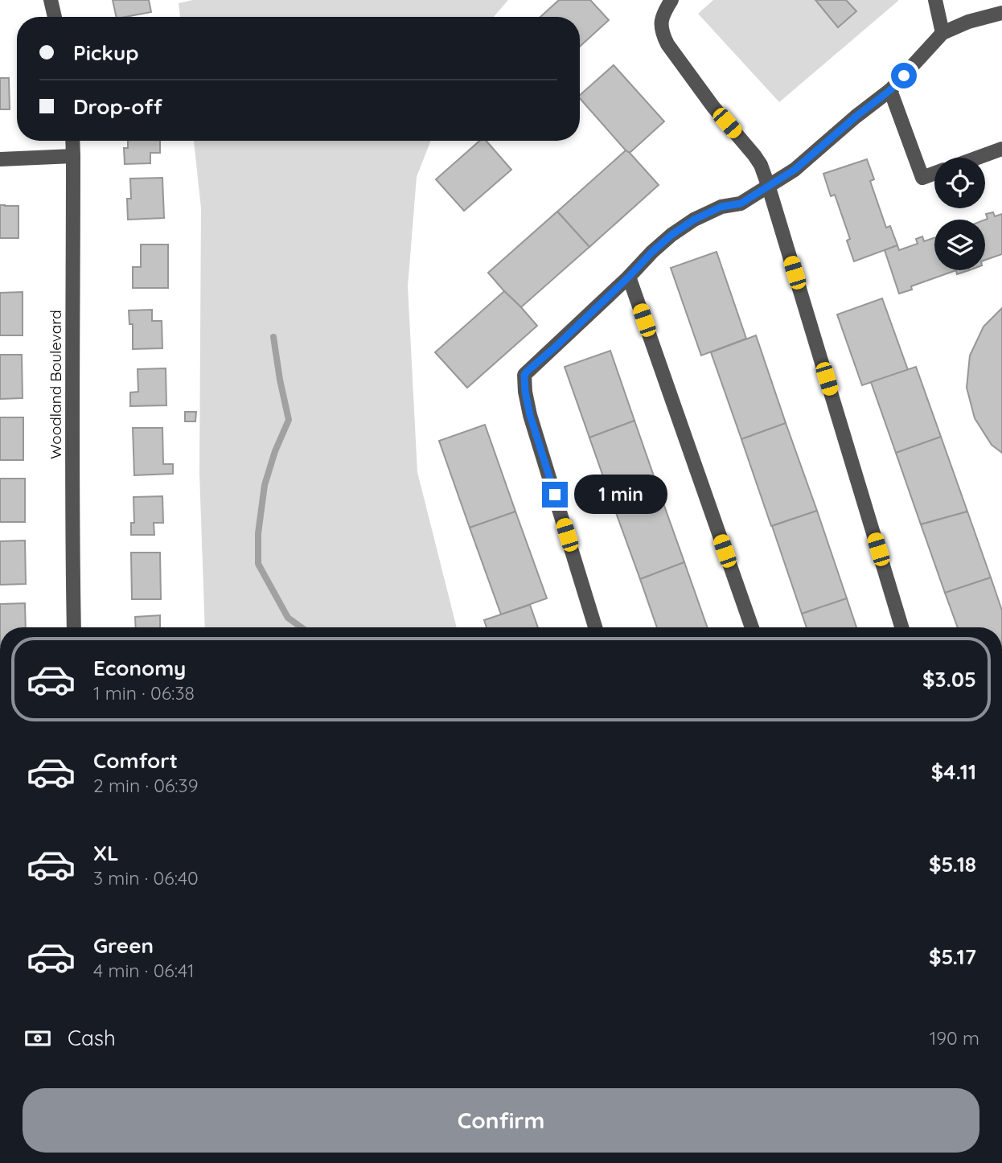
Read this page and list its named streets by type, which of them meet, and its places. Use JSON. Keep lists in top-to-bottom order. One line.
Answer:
{"streets":{"street":["Woodland Boulevard"]},"page":{"banner":["Pickup","Drop-off"],"bubble":"1 min","list":[{"name":"Economy","note":"1 min · 06:38","value":"$3.05"},{"name":"Comfort","note":"2 min · 06:39","value":"$4.11"},{"name":"XL","note":"3 min · 06:40","value":"$5.18"},{"name":"Green","note":"4 min · 06:41","value":"$5.17"}],"pay":["Cash","190 m"],"buttons":"Confirm"}}
